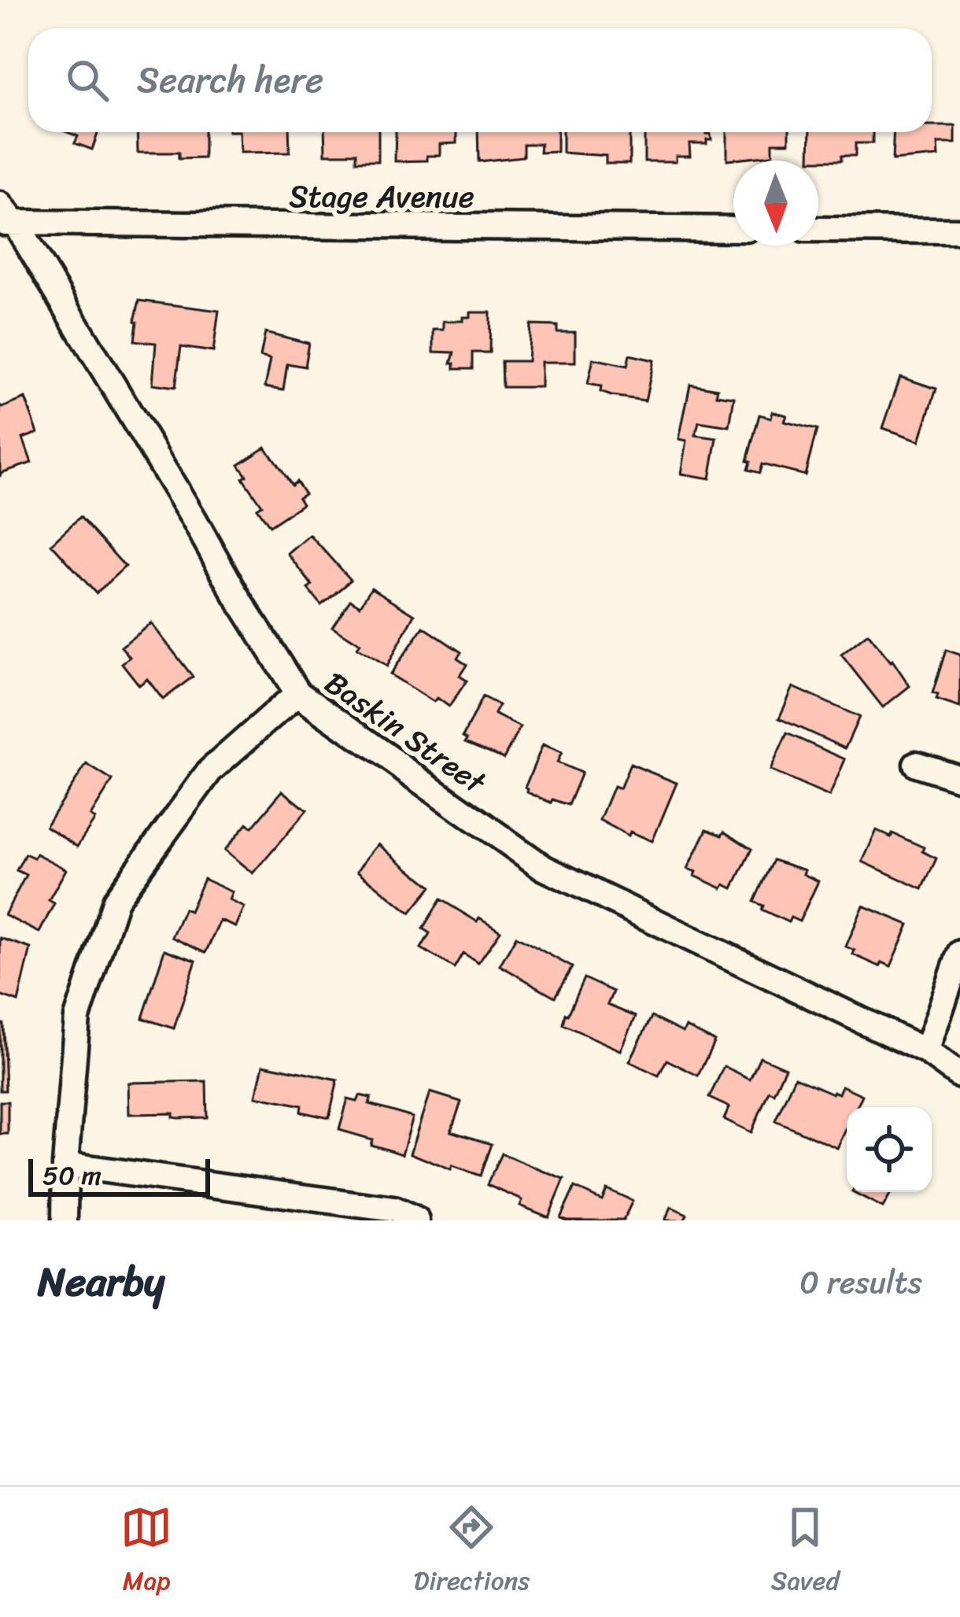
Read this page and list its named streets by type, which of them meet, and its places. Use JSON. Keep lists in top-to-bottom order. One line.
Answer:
{"streets":{"street":["Stage Avenue","Baskin Street"]},"crossings":[["Stage Avenue","Baskin Street"]],"scale_bar":"50 m","north":"bottom","page":{"search":"Search here","scale":"50 m","heading":["Nearby","0 results"],"nav":["Map","Directions","Saved"]}}
